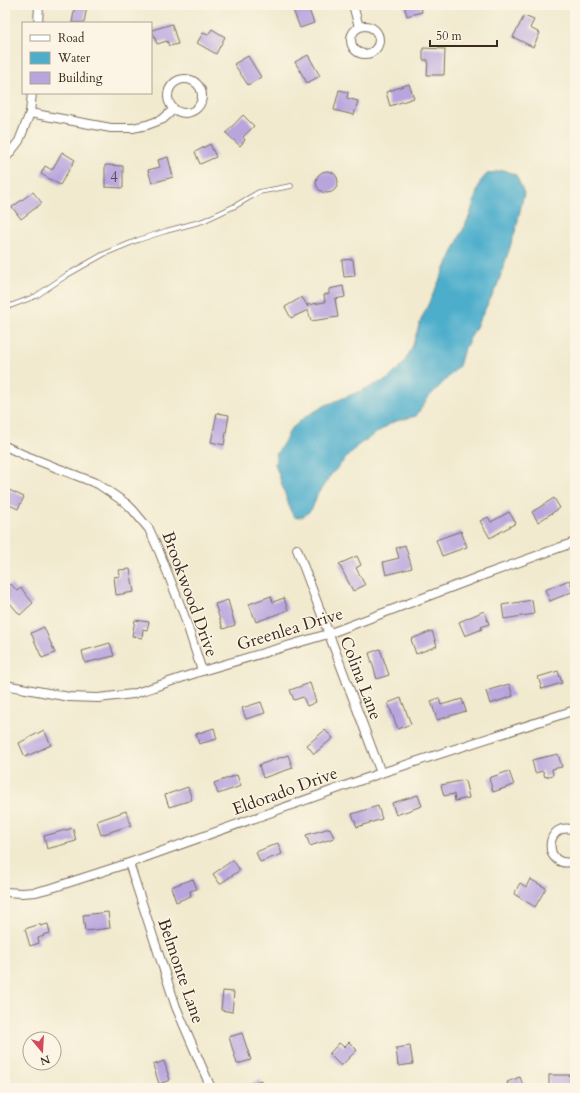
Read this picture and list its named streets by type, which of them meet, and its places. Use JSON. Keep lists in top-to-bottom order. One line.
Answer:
{"streets":{"street":["Brookwood Drive","Greenlea Drive","Colina Lane","Eldorado Drive","Belmonte Lane"]},"crossings":[["Brookwood Drive","Greenlea Drive"],["Greenlea Drive","Colina Lane"],["Colina Lane","Eldorado Drive"],["Eldorado Drive","Belmonte Lane"]],"house_numbers":["4"],"legend":["Road","Water","Building"],"scale_bar":"50 m","north":"bottom"}
